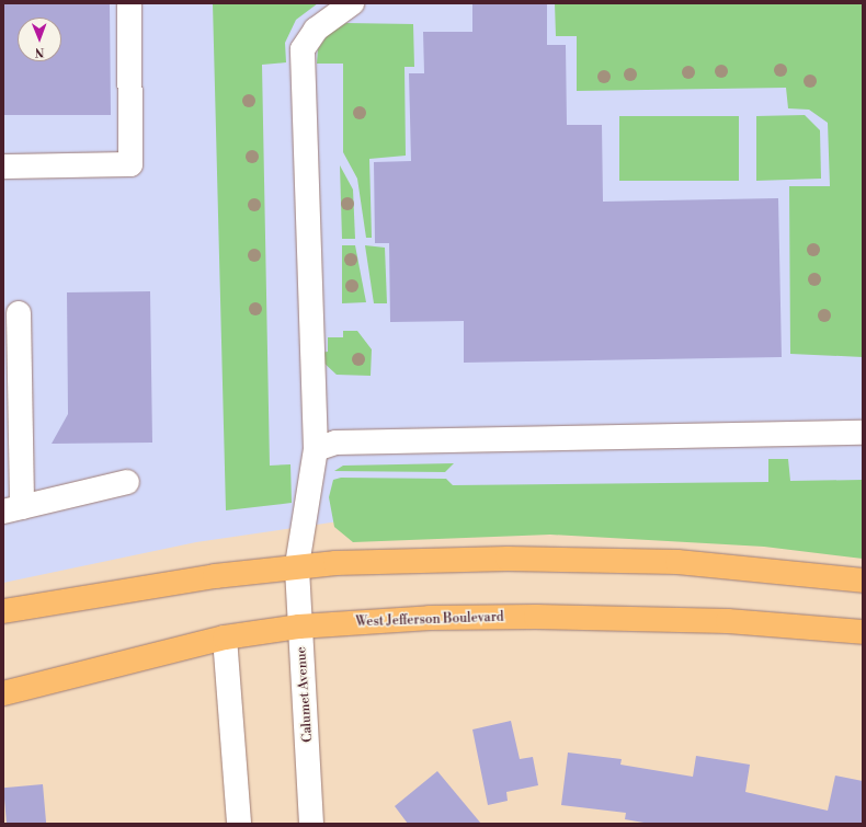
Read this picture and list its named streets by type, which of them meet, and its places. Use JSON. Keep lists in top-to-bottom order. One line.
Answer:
{"streets":{"main road":["West Jefferson Boulevard"],"street":["Calumet Avenue"]},"crossings":[["West Jefferson Boulevard","Calumet Avenue"]],"north":"bottom"}
